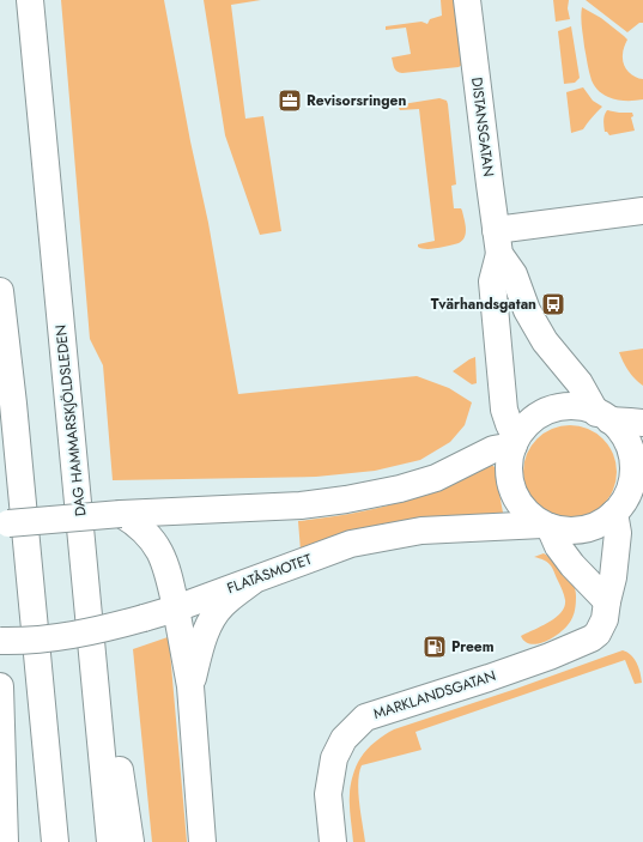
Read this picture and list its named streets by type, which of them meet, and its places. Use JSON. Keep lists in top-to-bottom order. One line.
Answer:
{"streets":{"street":["DISTANSGATAN","DAG HAMMARSKJÖLDSLEDEN","FLATÅSMOTET","MARKLANDSGATAN"]},"crossings":[["DISTANSGATAN","FLATÅSMOTET"],["DISTANSGATAN","MARKLANDSGATAN"],["FLATÅSMOTET","MARKLANDSGATAN"]],"places":{"office":["Revisorsringen"],"bus stop":["Tvärhandsgatan"],"fuel station":["Preem"]}}
